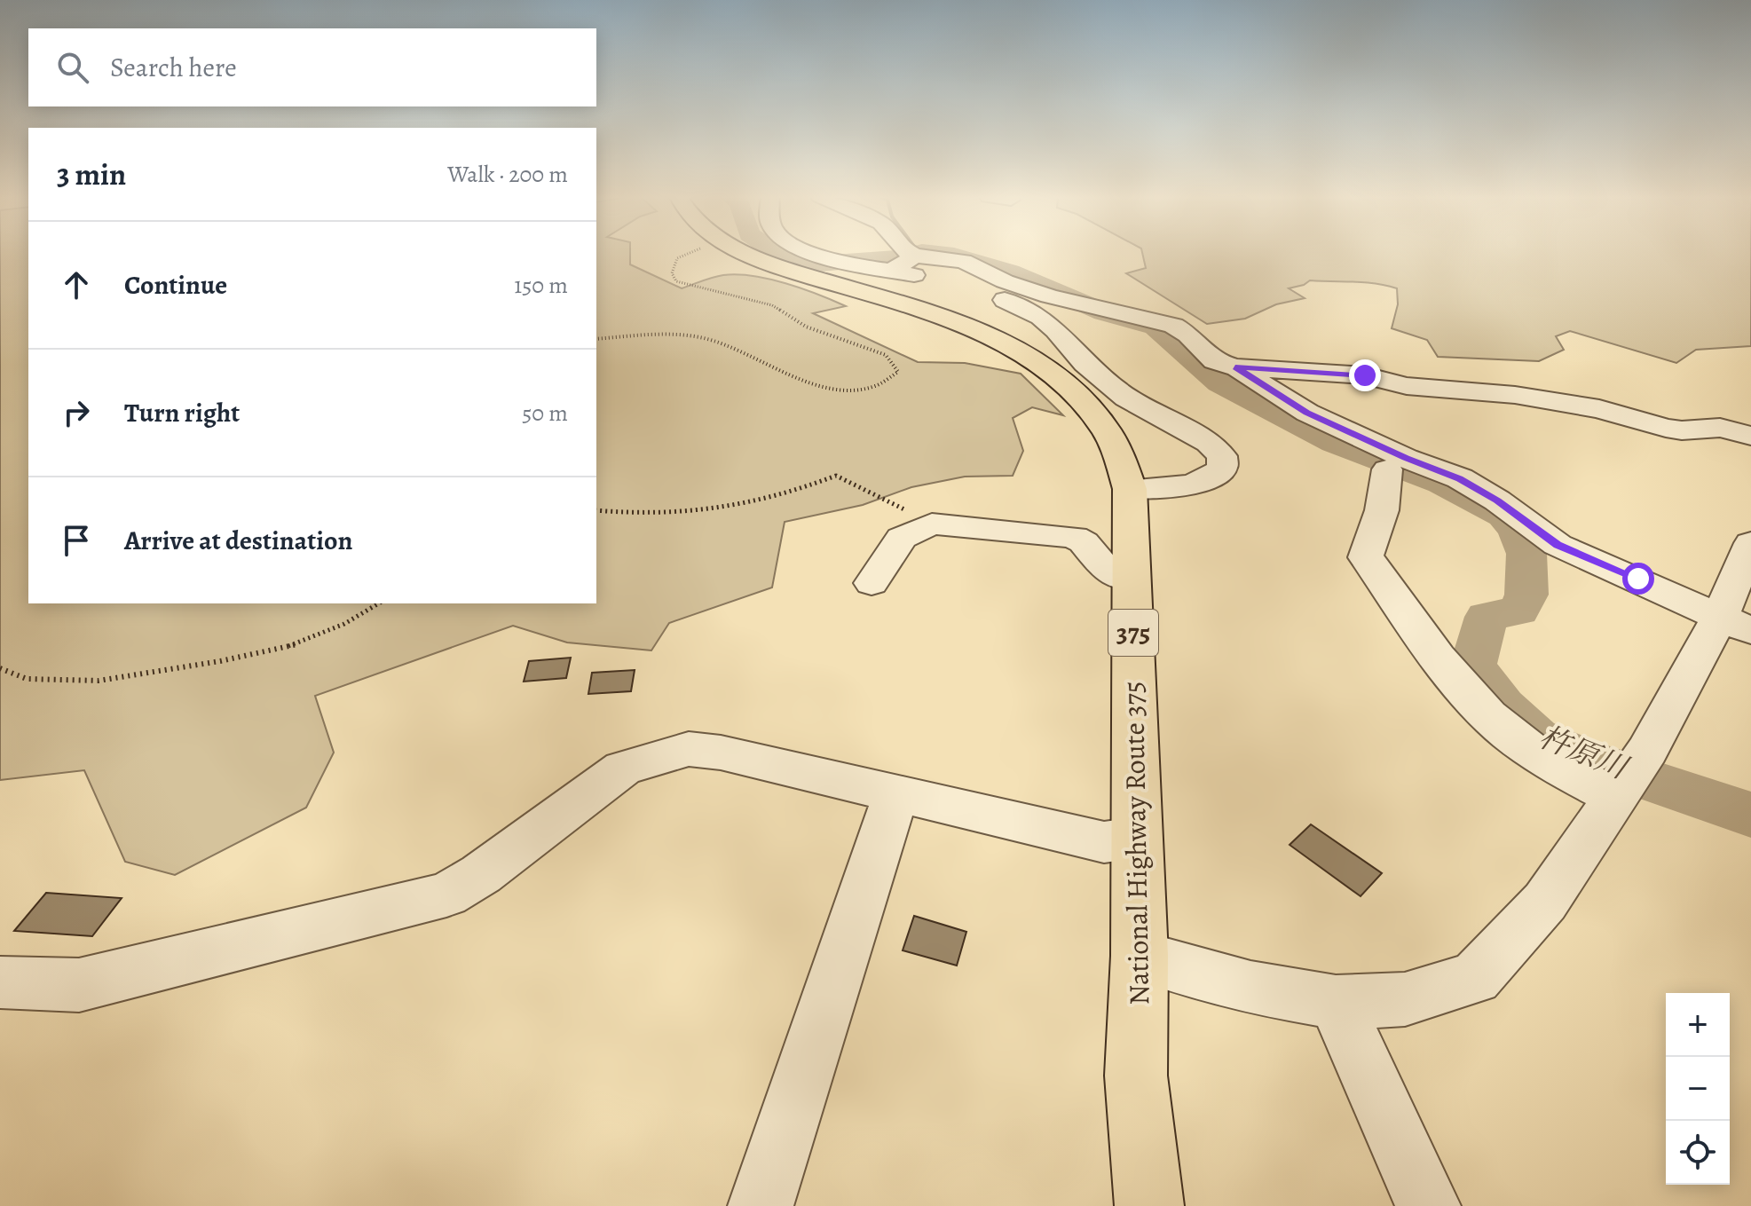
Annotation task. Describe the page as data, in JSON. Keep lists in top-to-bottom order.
{
  "streets": {
    "highway": ["375", "National Highway Route 375"]
  },
  "water": ["杵原川"],
  "page": {
    "search": "Search here",
    "heading": ["3 min", "Walk · 200 m"],
    "list": [
      ["Continue", "150 m"],
      ["Turn right", "50 m"],
      "Arrive at destination"
    ],
    "map_buttons": ["+", "−"]
  }
}
